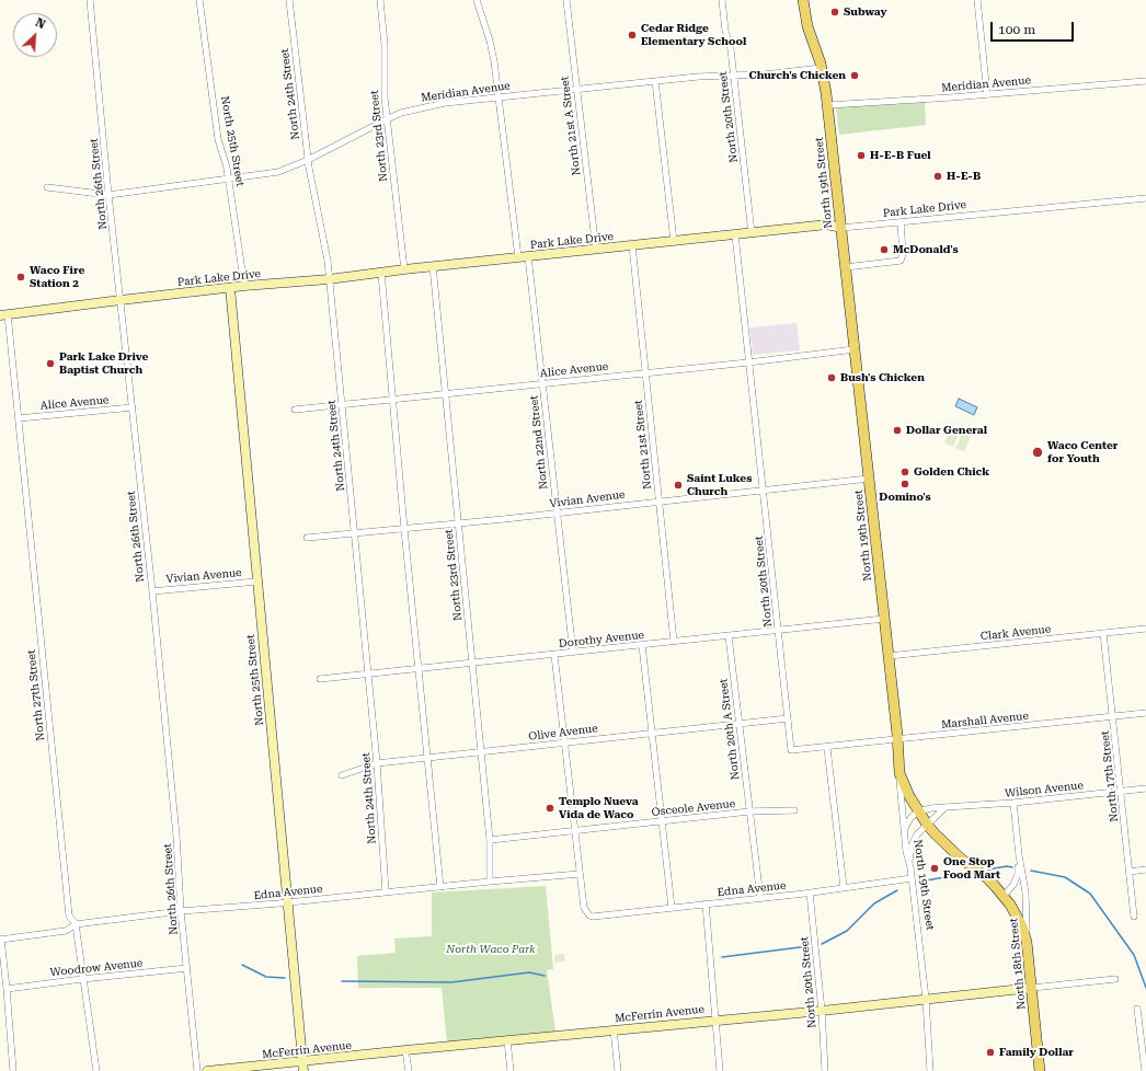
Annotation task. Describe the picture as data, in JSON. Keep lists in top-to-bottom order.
{
  "streets": {
    "main road": ["North 19th Street", "North 18th Street"],
    "street": [
      "Meridian Avenue",
      "North 24th Street",
      "North 20th Street",
      "North 21st A Street",
      "North 23rd Street",
      "North 25th Street",
      "North 26th Street",
      "Park Lake Drive",
      "Alice Avenue",
      "North 22nd Street",
      "North 21st Street",
      "Vivian Avenue",
      "Clark Avenue",
      "Dorothy Avenue",
      "North 27th Street",
      "Marshall Avenue",
      "North 20th A Street",
      "Olive Avenue",
      "North 17th Street",
      "Wilson Avenue",
      "Osceole Avenue",
      "Edna Avenue",
      "Woodrow Avenue",
      "McFerrin Avenue"
    ]
  },
  "crossings": [
    ["Meridian Avenue", "North 24th Street"],
    ["Meridian Avenue", "North 20th Street"],
    ["Meridian Avenue", "North 21st A Street"],
    ["Meridian Avenue", "North 23rd Street"],
    ["Meridian Avenue", "North 25th Street"],
    ["Meridian Avenue", "North 19th Street"],
    ["Meridian Avenue", "North 26th Street"],
    ["North 24th Street", "Park Lake Drive"],
    ["North 24th Street", "Alice Avenue"],
    ["North 24th Street", "Vivian Avenue"],
    ["North 24th Street", "Dorothy Avenue"],
    ["North 24th Street", "Olive Avenue"],
    ["North 24th Street", "Edna Avenue"],
    ["North 20th Street", "Park Lake Drive"],
    ["North 20th Street", "Alice Avenue"],
    ["North 20th Street", "Vivian Avenue"],
    ["North 20th Street", "Dorothy Avenue"],
    ["North 20th Street", "Marshall Avenue"],
    ["North 20th Street", "Olive Avenue"],
    ["North 20th Street", "Edna Avenue"],
    ["North 20th Street", "McFerrin Avenue"],
    ["North 21st A Street", "Park Lake Drive"],
    ["North 23rd Street", "Park Lake Drive"],
    ["North 23rd Street", "Alice Avenue"],
    ["North 23rd Street", "Vivian Avenue"],
    ["North 23rd Street", "Dorothy Avenue"],
    ["North 23rd Street", "Olive Avenue"],
    ["North 23rd Street", "Osceole Avenue"],
    ["North 23rd Street", "Edna Avenue"],
    ["North 25th Street", "Park Lake Drive"],
    ["North 25th Street", "Vivian Avenue"],
    ["North 25th Street", "Edna Avenue"],
    ["North 25th Street", "McFerrin Avenue"],
    ["North 19th Street", "Park Lake Drive"],
    ["North 19th Street", "Alice Avenue"],
    ["North 19th Street", "Vivian Avenue"],
    ["North 19th Street", "Clark Avenue"],
    ["North 19th Street", "Dorothy Avenue"],
    ["North 19th Street", "Marshall Avenue"],
    ["North 19th Street", "Edna Avenue"],
    ["North 19th Street", "McFerrin Avenue"],
    ["North 26th Street", "Park Lake Drive"],
    ["North 26th Street", "Alice Avenue"],
    ["North 26th Street", "Vivian Avenue"],
    ["North 26th Street", "Edna Avenue"],
    ["North 26th Street", "Woodrow Avenue"],
    ["Park Lake Drive", "North 22nd Street"],
    ["Park Lake Drive", "North 21st Street"],
    ["Park Lake Drive", "North 27th Street"],
    ["Alice Avenue", "North 22nd Street"],
    ["Alice Avenue", "North 21st Street"],
    ["Alice Avenue", "North 27th Street"],
    ["North 22nd Street", "Vivian Avenue"],
    ["North 22nd Street", "Dorothy Avenue"],
    ["North 21st Street", "Vivian Avenue"],
    ["North 21st Street", "Dorothy Avenue"],
    ["Clark Avenue", "North 17th Street"],
    ["Dorothy Avenue", "North 20th A Street"],
    ["North 27th Street", "Edna Avenue"],
    ["North 27th Street", "Woodrow Avenue"],
    ["Marshall Avenue", "North 17th Street"],
    ["North 20th A Street", "Olive Avenue"],
    ["North 20th A Street", "Osceole Avenue"],
    ["North 20th A Street", "Edna Avenue"],
    ["North 17th Street", "Wilson Avenue"],
    ["Wilson Avenue", "North 18th Street"],
    ["North 18th Street", "McFerrin Avenue"]
  ],
  "parks": ["North Waco Park"],
  "places": [
    "Subway",
    "Cedar Ridge Elementary School",
    "Church's Chicken",
    "H-E-B Fuel",
    "H-E-B",
    "McDonald's",
    "Waco Fire Station 2",
    "Park Lake Drive Baptist Church",
    "Bush's Chicken",
    "Dollar General",
    "Waco Center for Youth",
    "Golden Chick",
    "Domino's",
    "Saint Lukes Church",
    "Templo Nueva Vida de Waco",
    "One Stop Food Mart",
    "Family Dollar"
  ],
  "scale_bar": "100 m",
  "north": "top right"
}
